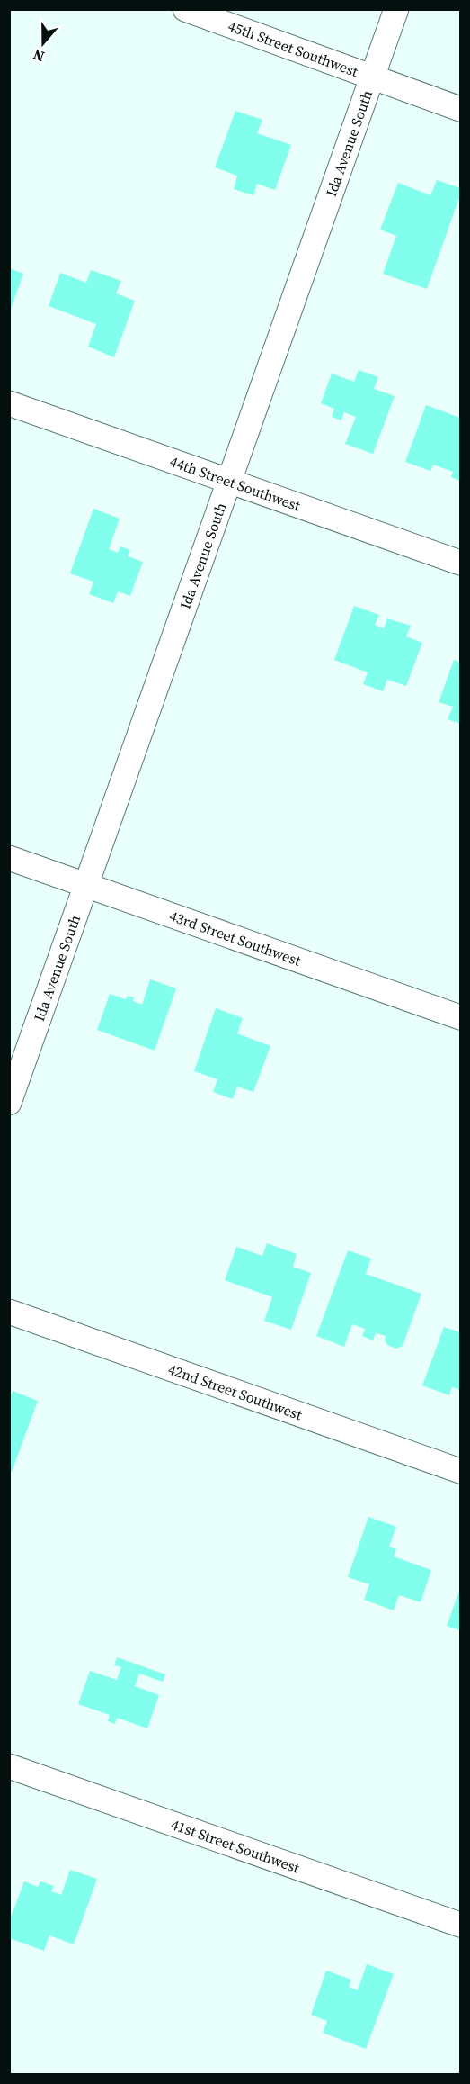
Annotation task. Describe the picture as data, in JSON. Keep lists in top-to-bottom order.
{
  "streets": {
    "street": [
      "45th Street Southwest",
      "Ida Avenue South",
      "44th Street Southwest",
      "43rd Street Southwest",
      "42nd Street Southwest",
      "41st Street Southwest"
    ]
  },
  "crossings": [
    ["45th Street Southwest", "Ida Avenue South"],
    ["Ida Avenue South", "44th Street Southwest"],
    ["Ida Avenue South", "43rd Street Southwest"]
  ],
  "north": "bottom"
}
